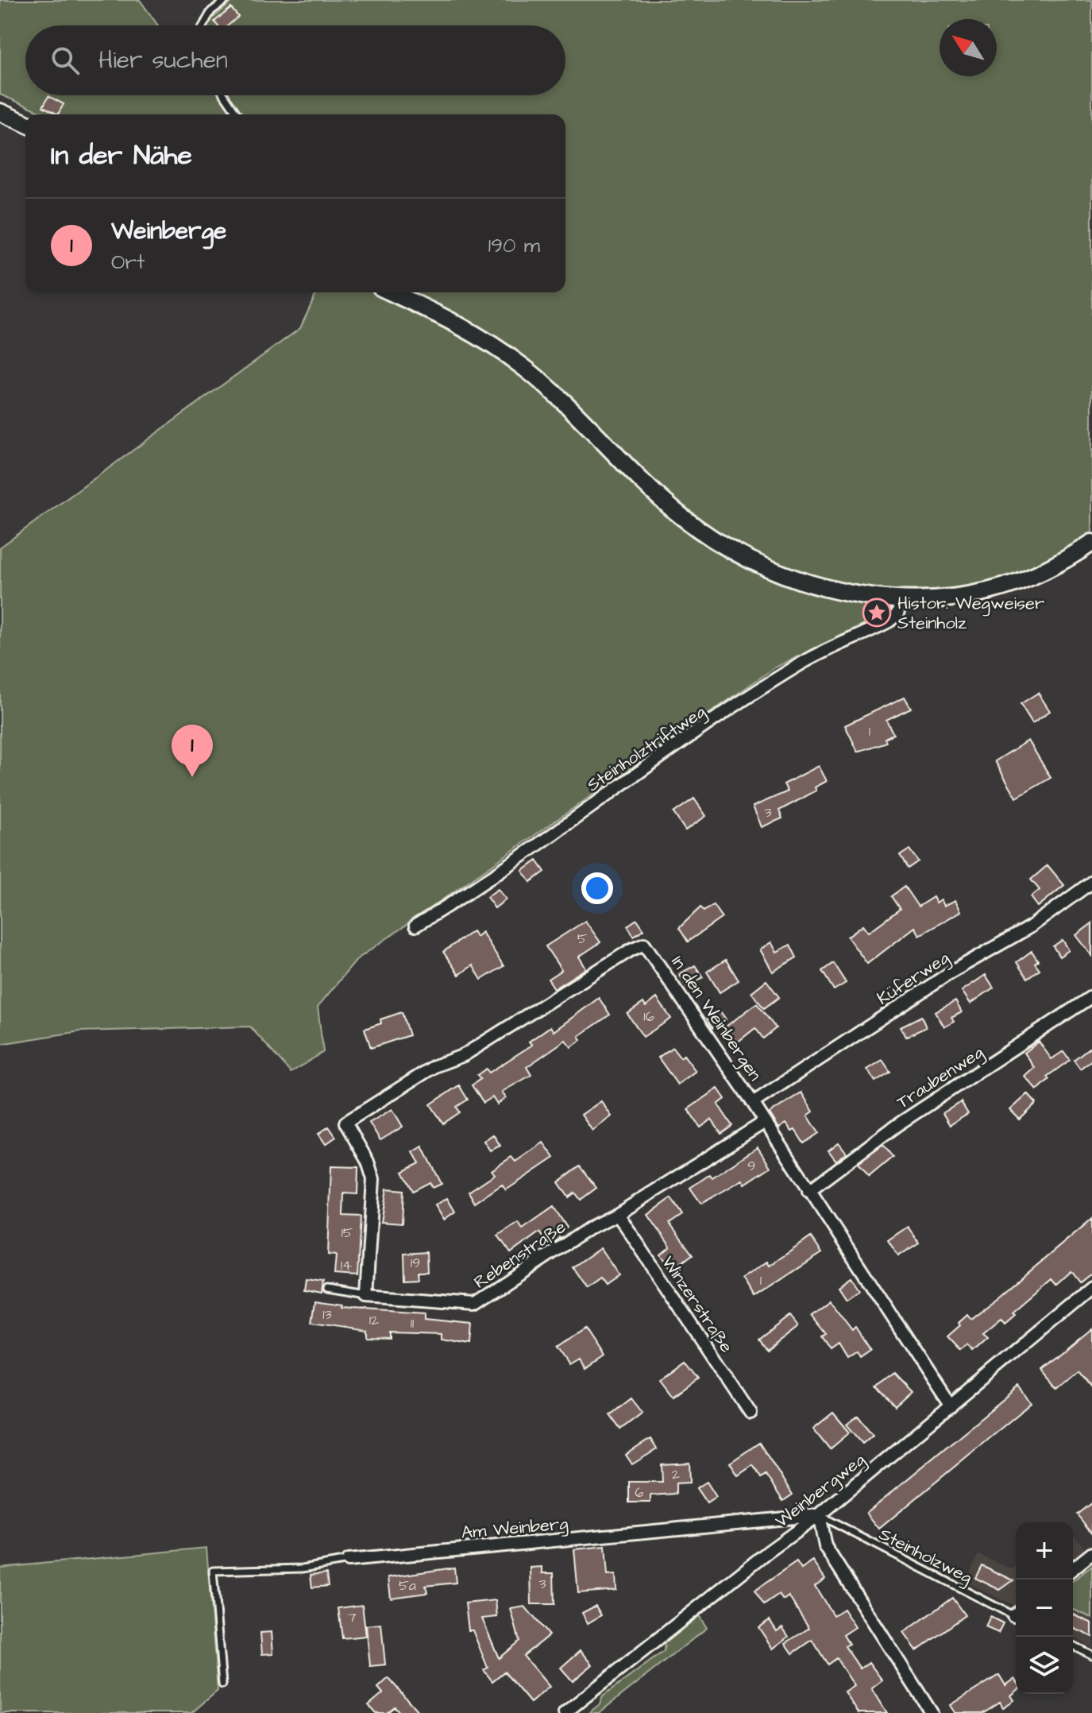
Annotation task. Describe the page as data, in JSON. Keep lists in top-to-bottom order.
{
  "streets": {
    "street": [
      "Steinholztriftweg",
      "Küferweg",
      "In den Weinbergen",
      "Traubenweg",
      "Rebenstraße",
      "Winzerstraße",
      "Weinbergweg",
      "Am Weinberg"
    ],
    "lane": ["Steinholzweg"]
  },
  "crossings": [
    ["Küferweg", "In den Weinbergen"],
    ["In den Weinbergen", "Traubenweg"],
    ["In den Weinbergen", "Rebenstraße"],
    ["In den Weinbergen", "Weinbergweg"],
    ["Rebenstraße", "Winzerstraße"],
    ["Weinbergweg", "Am Weinberg"],
    ["Weinbergweg", "Steinholzweg"],
    ["Am Weinberg", "Steinholzweg"]
  ],
  "places": {
    "place": ["Histor. Wegweiser Steinholz"]
  },
  "house_numbers": [
    "1",
    "3",
    "5",
    "16",
    "9",
    "15",
    "19",
    "14",
    "1",
    "13",
    "12",
    "11",
    "2",
    "6",
    "3",
    "5a",
    "7"
  ],
  "north": "top left",
  "page": {
    "search": "Hier suchen",
    "heading": "In der Nähe",
    "list": [
      {
        "mark": "1",
        "name": "Weinberge",
        "note": "Ort",
        "value": "190 m"
      }
    ],
    "pins": "1",
    "map_buttons": ["+", "−"]
  }
}
